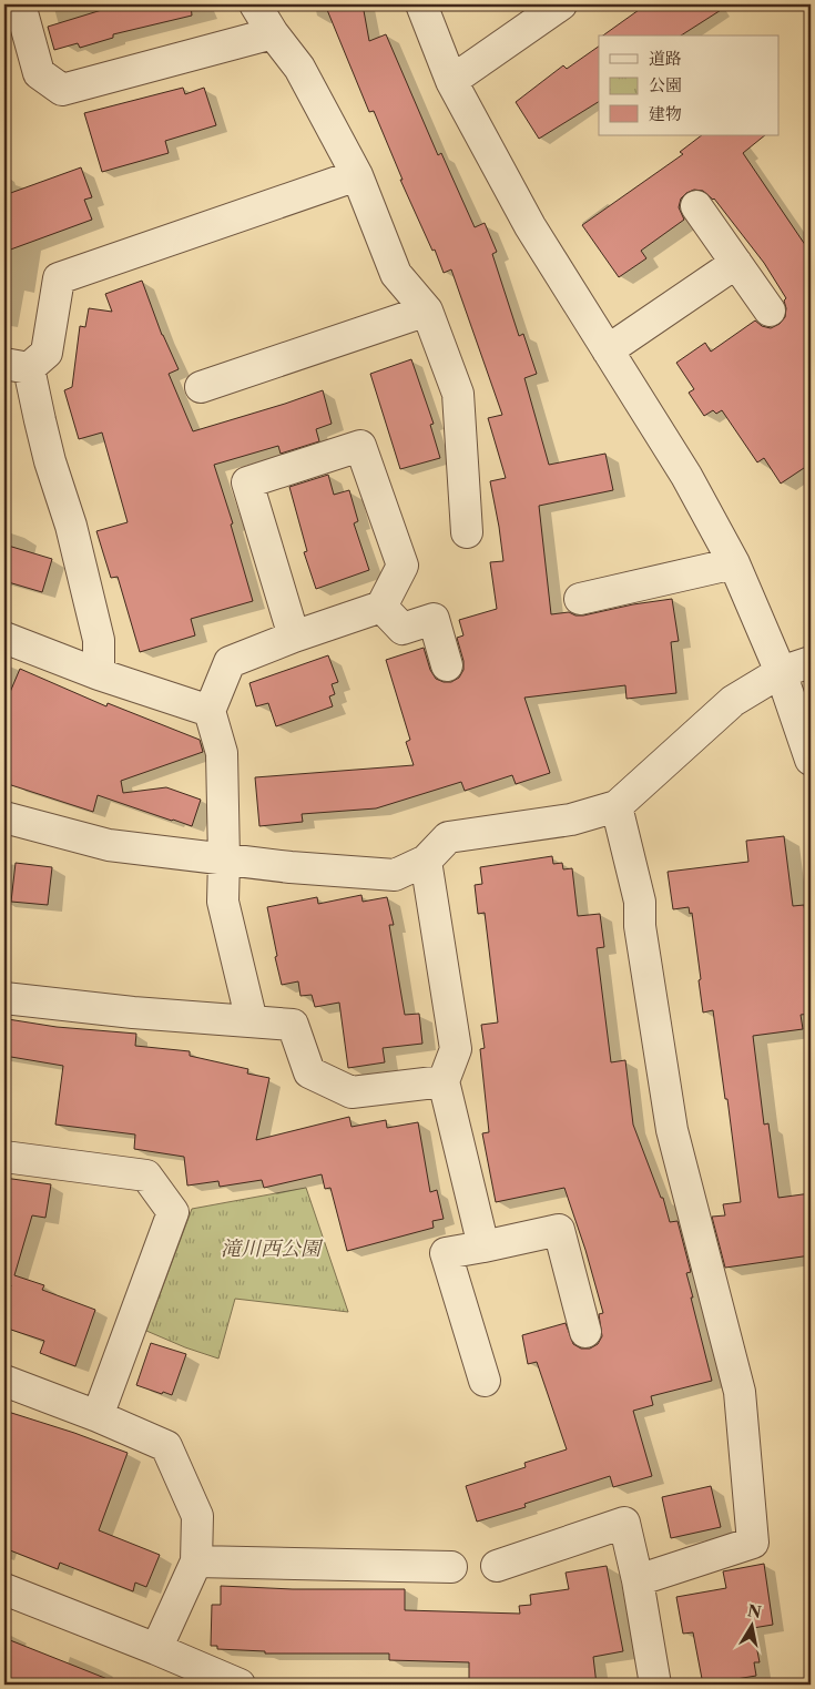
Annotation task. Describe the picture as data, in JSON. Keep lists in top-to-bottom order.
{
  "parks": ["滝川西公園"],
  "legend": ["道路", "公園", "建物"],
  "north": "top"
}
